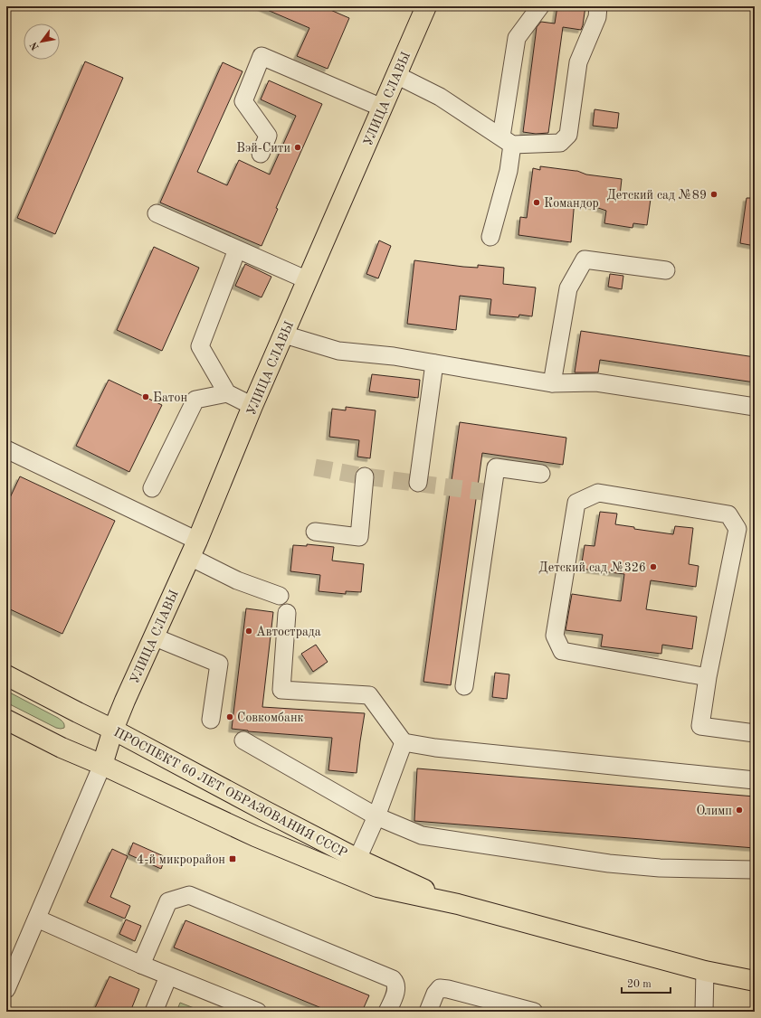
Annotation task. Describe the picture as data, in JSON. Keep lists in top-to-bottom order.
{
  "streets": {
    "main road": ["УЛИЦА СЛАВЫ", "ПРОСПЕКТ 60 ЛЕТ ОБРАЗОВАНИЯ СССР"]
  },
  "crossings": [
    ["УЛИЦА СЛАВЫ", "ПРОСПЕКТ 60 ЛЕТ ОБРАЗОВАНИЯ СССР"]
  ],
  "places": {
    "other": [
      "Вэй-Сити",
      "Детский сад №89",
      "Командор",
      "Батон",
      "Детский сад №326",
      "Автострада",
      "Совкомбанк",
      "Олимп"
    ],
    "transit": ["4-й микрорайон"]
  },
  "scale_bar": "20 m",
  "north": "bottom left"
}
